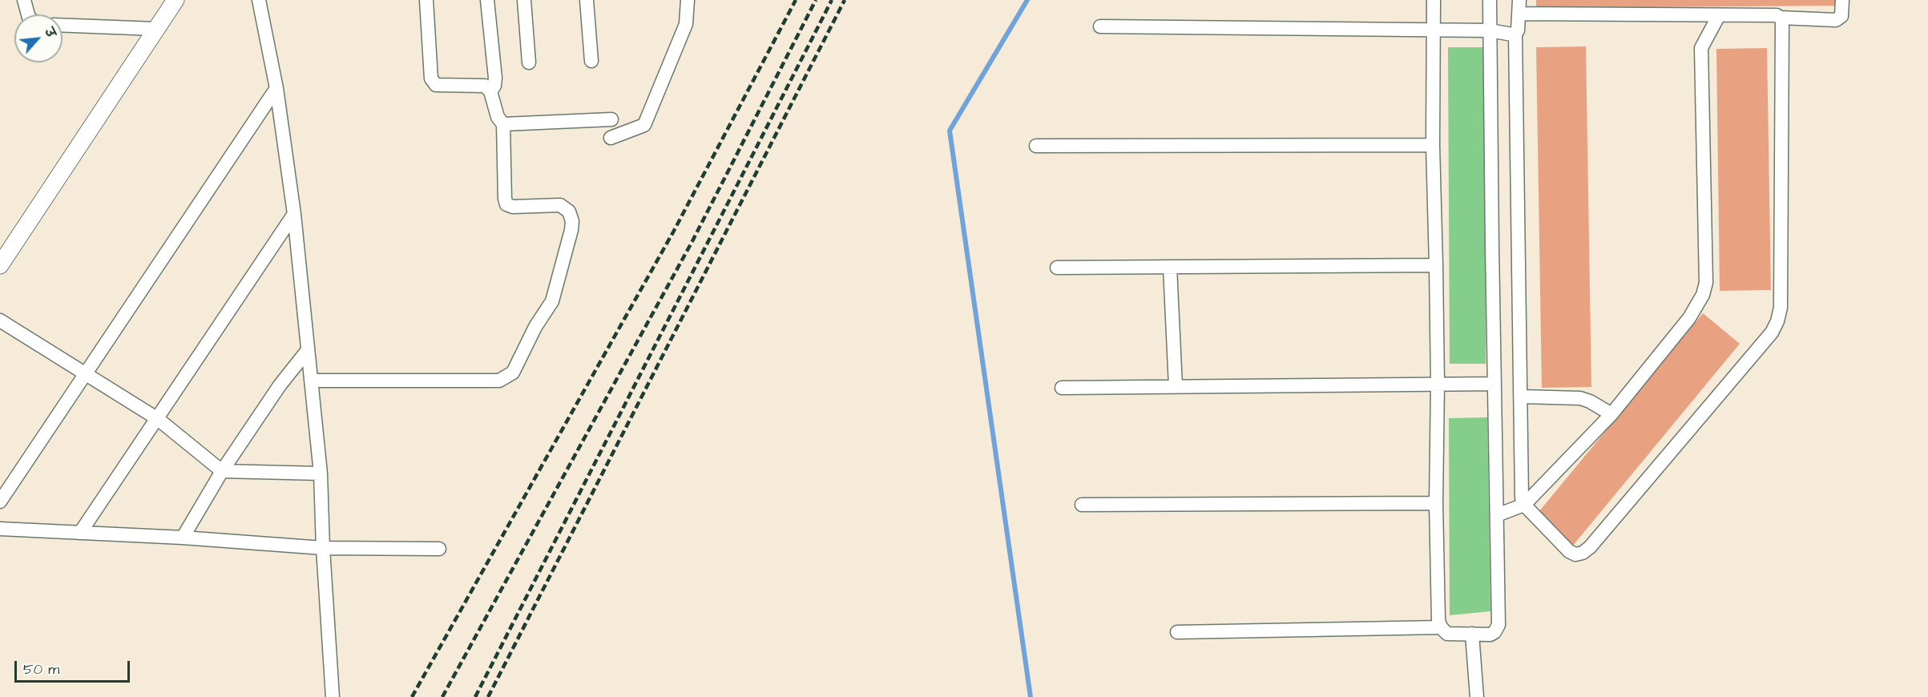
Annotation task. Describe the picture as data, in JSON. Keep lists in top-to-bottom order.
{
  "scale_bar": "50 m",
  "north": "top right"
}
